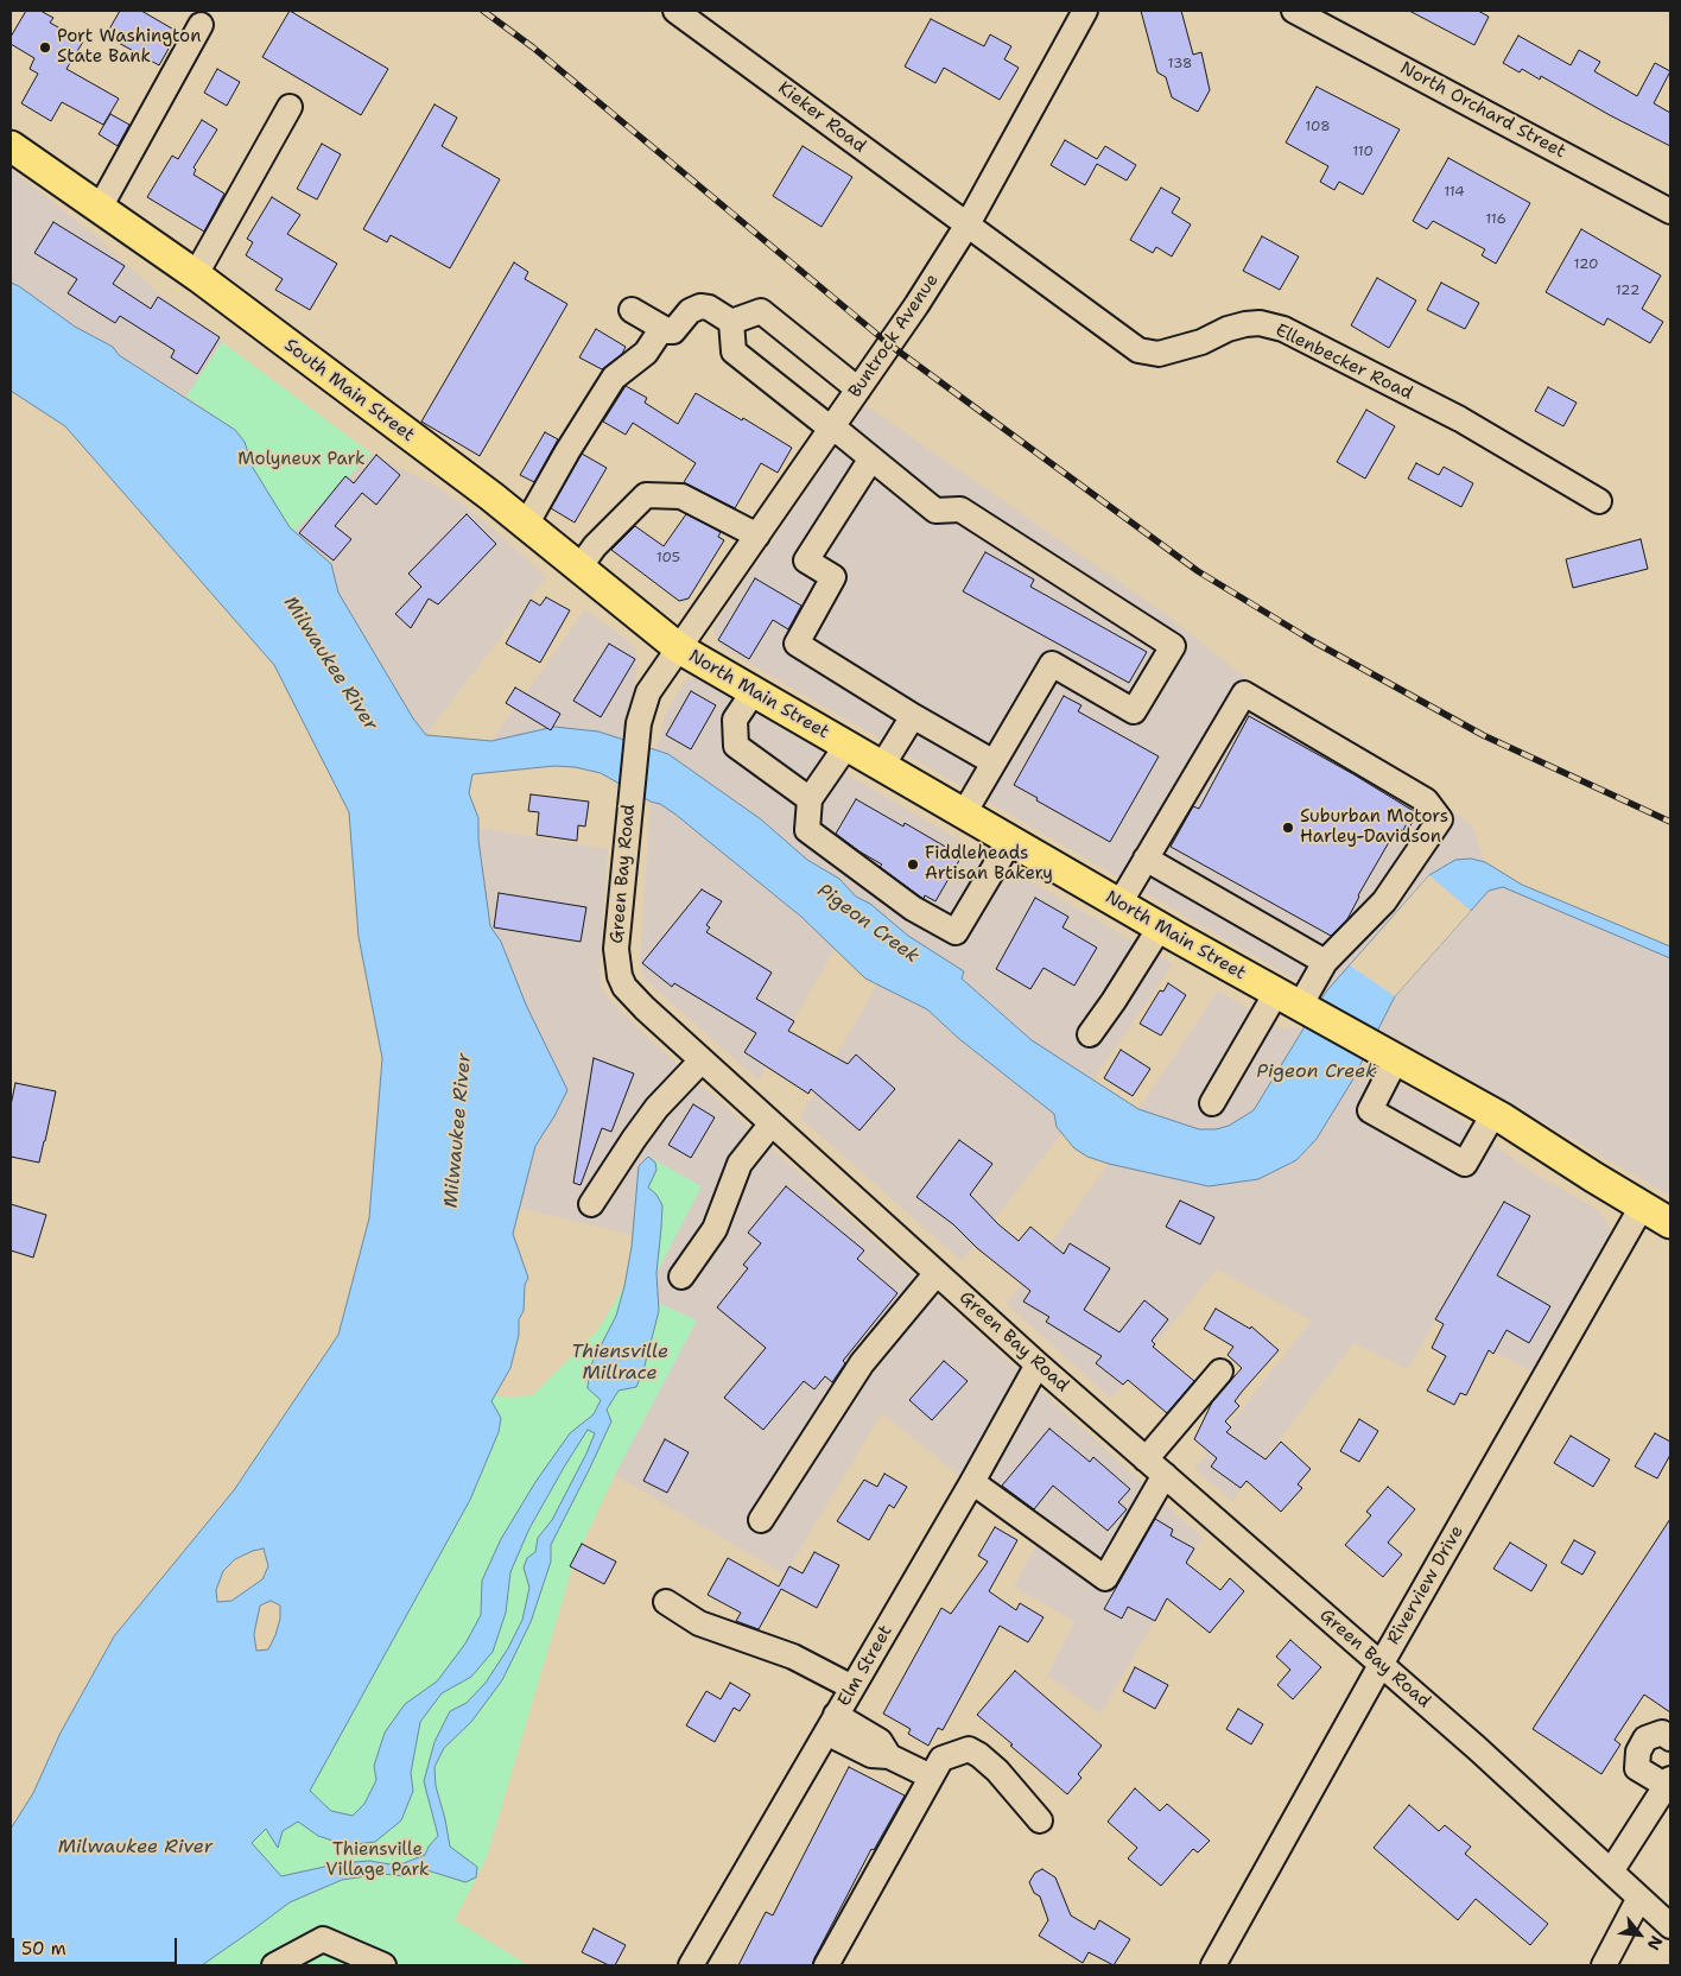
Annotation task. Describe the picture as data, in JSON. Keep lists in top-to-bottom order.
{
  "streets": {
    "main road": ["South Main Street", "North Main Street"],
    "street": [
      "North Orchard Street",
      "Kieker Road",
      "Buntrock Avenue",
      "Ellenbecker Road",
      "Green Bay Road",
      "Riverview Drive",
      "Elm Street"
    ]
  },
  "crossings": [
    ["Kieker Road", "Buntrock Avenue"],
    ["Kieker Road", "Ellenbecker Road"],
    ["Buntrock Avenue", "Ellenbecker Road"],
    ["Buntrock Avenue", "South Main Street"],
    ["Buntrock Avenue", "North Main Street"],
    ["Buntrock Avenue", "Green Bay Road"],
    ["South Main Street", "North Main Street"],
    ["South Main Street", "Green Bay Road"],
    ["North Main Street", "Green Bay Road"],
    ["North Main Street", "Riverview Drive"],
    ["Green Bay Road", "Riverview Drive"],
    ["Green Bay Road", "Elm Street"]
  ],
  "water": ["Milwaukee River", "Pigeon Creek", "Thiensville Millrace"],
  "parks": ["Molyneux Park", "Thiensville Village Park"],
  "places": ["Port Washington State Bank", "Suburban Motors Harley-Davidson", "Fiddleheads Artisan Bakery"],
  "house_numbers": [
    "138",
    "108",
    "110",
    "114",
    "116",
    "120",
    "122",
    "105"
  ],
  "scale_bar": "50 m",
  "north": "bottom right"
}
